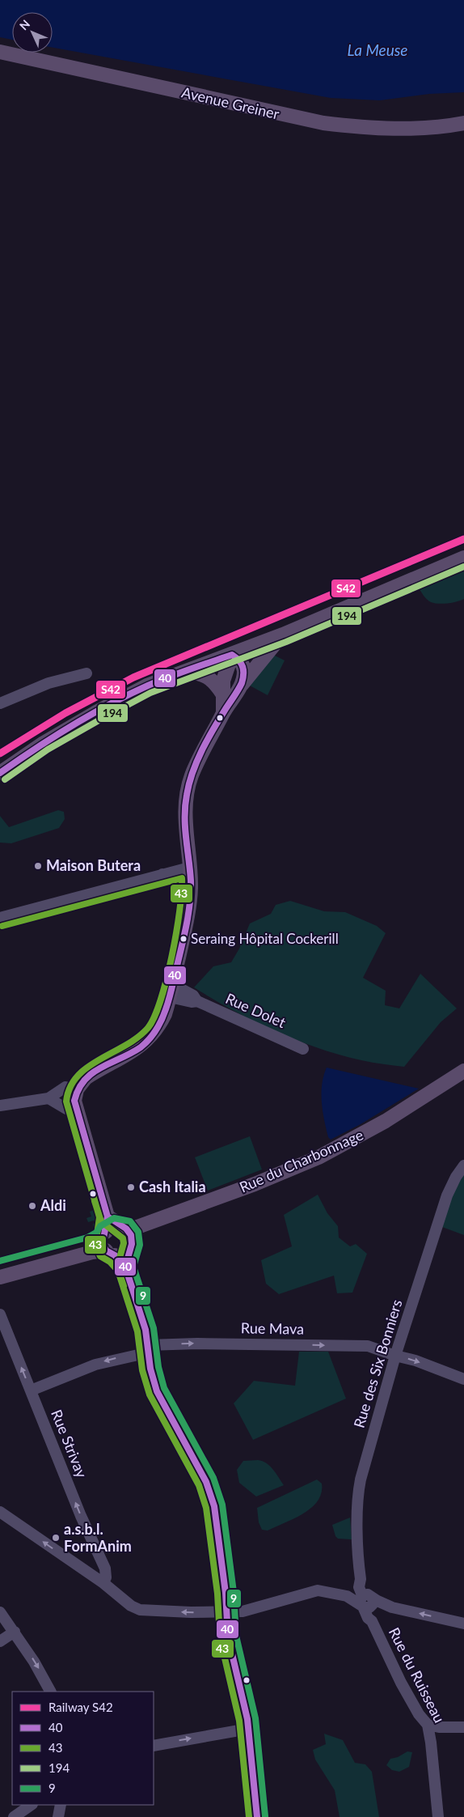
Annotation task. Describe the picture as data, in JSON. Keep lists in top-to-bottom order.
{
  "streets": {
    "main road": ["Avenue Greiner", "Rue du Charbonnage"],
    "street": [
      "Rue Dolet",
      "Rue Mava",
      "Rue des Six Bonniers",
      "Rue Strivay",
      "Rue du Ruisseau"
    ]
  },
  "crossings": [
    ["Rue Mava", "Rue des Six Bonniers"],
    ["Rue Mava", "Rue Strivay"],
    ["Rue des Six Bonniers", "Rue du Ruisseau"]
  ],
  "one_way": ["Rue Strivay"],
  "water": ["La Meuse"],
  "places": [
    "Maison Butera",
    "Seraing Hôpital Cockerill",
    "Cash Italia",
    "Aldi",
    "a.s.b.l. FormAnim"
  ],
  "lines": [
    "rail line S42",
    "transit line 194",
    "transit line 40",
    "transit line 43",
    "transit line 9"
  ],
  "legend": [
    "Railway S42",
    "40",
    "43",
    "194",
    "9"
  ],
  "north": "top left"
}
